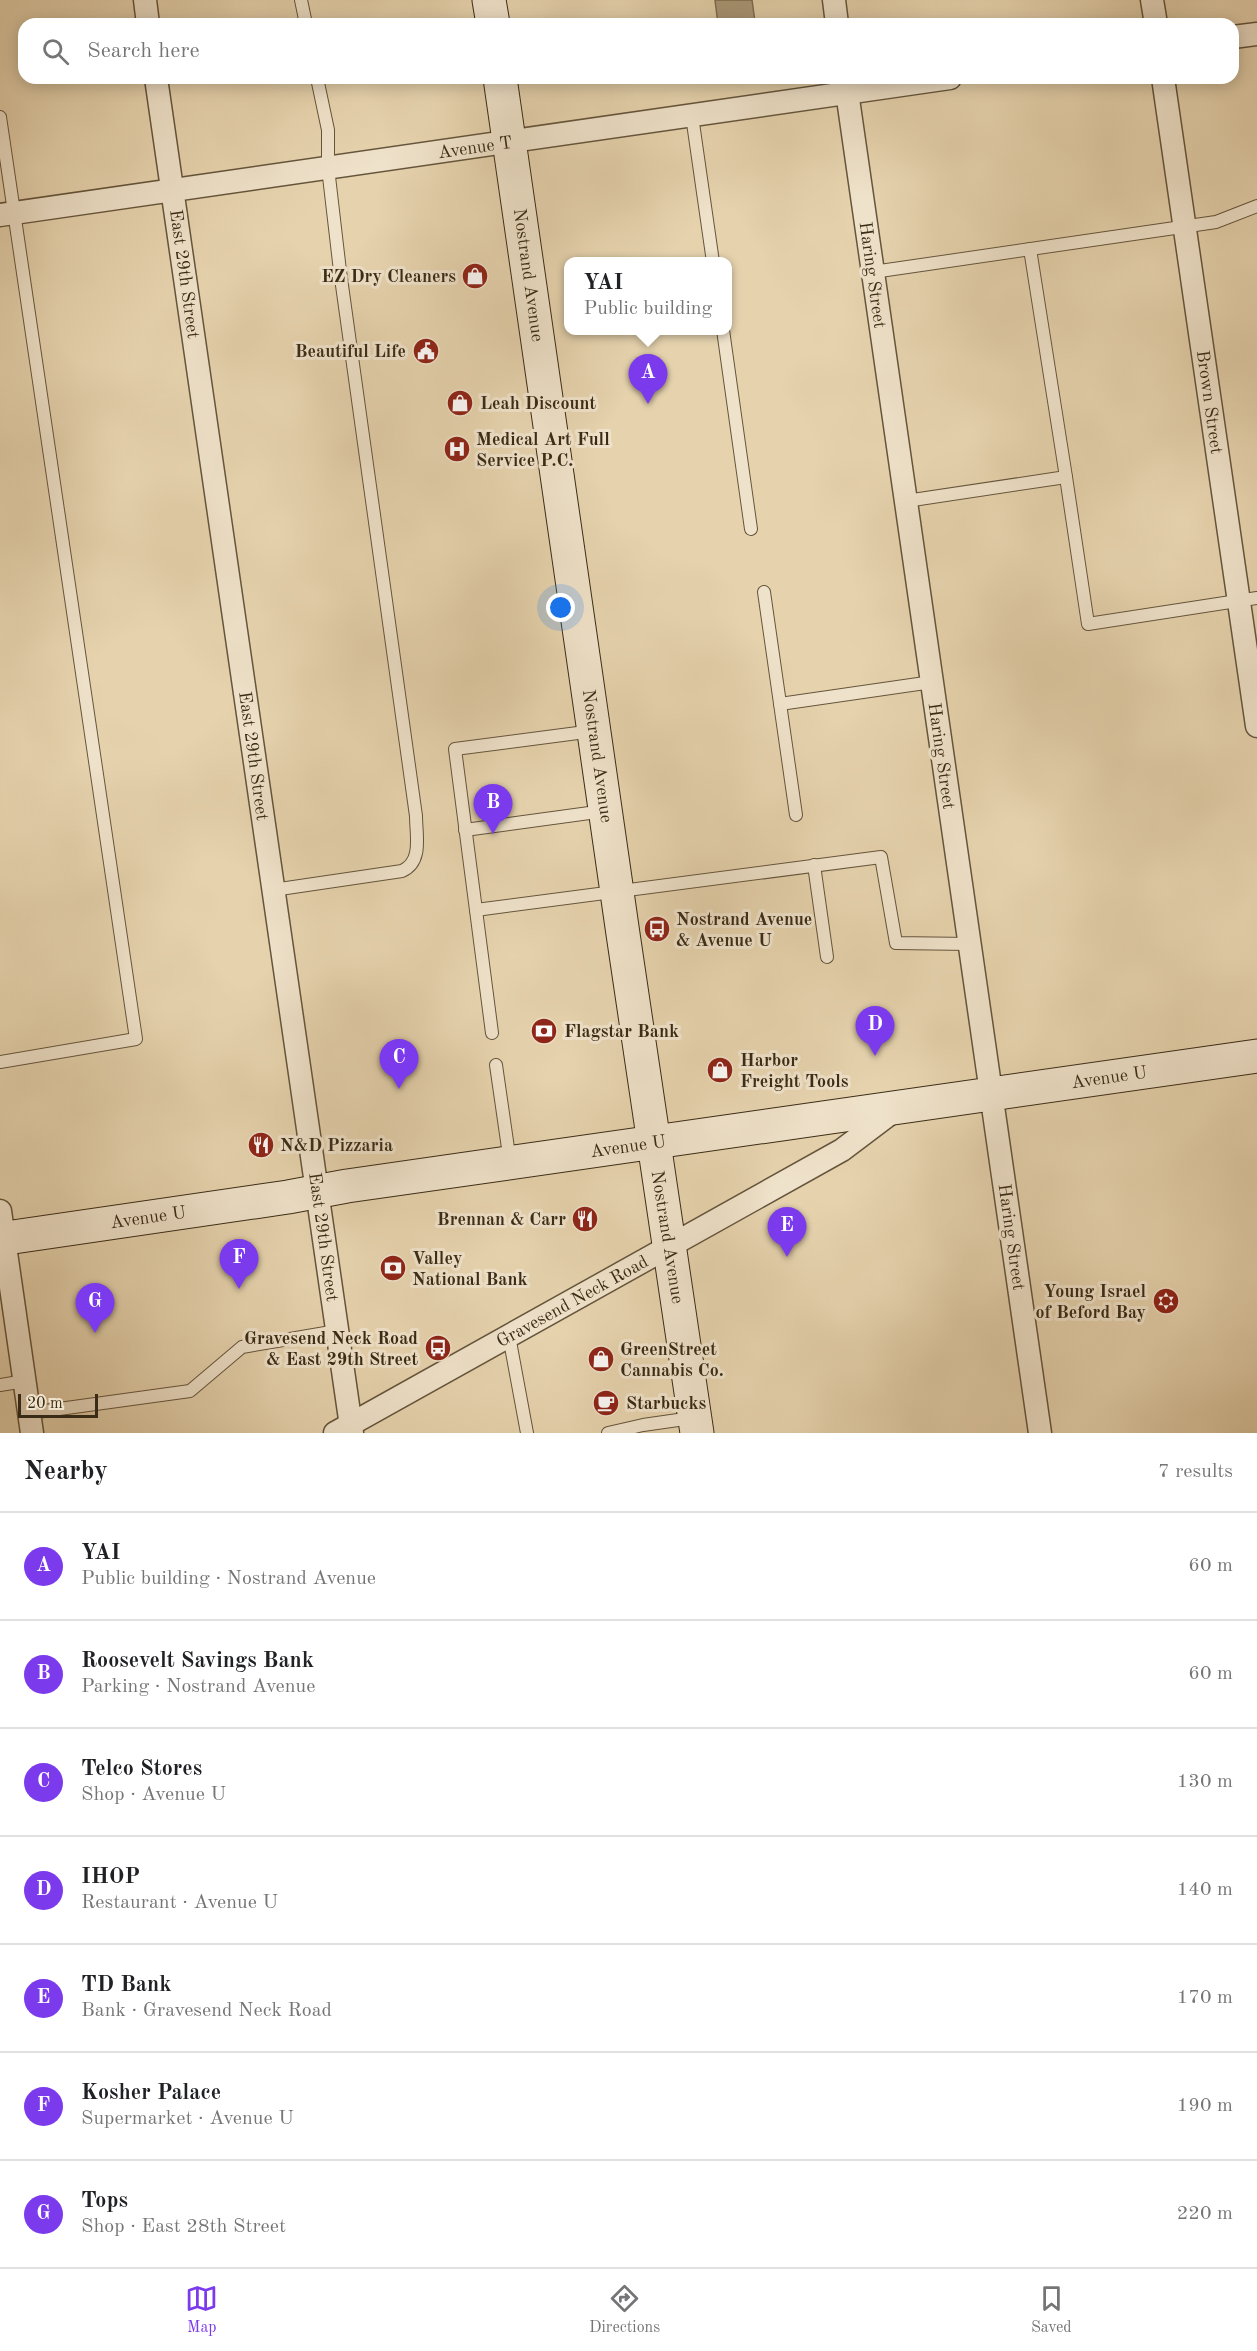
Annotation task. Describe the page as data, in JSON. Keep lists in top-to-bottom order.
{
  "streets": {
    "main road": ["Nostrand Avenue", "Avenue U"],
    "street": [
      "Avenue T",
      "East 29th Street",
      "Haring Street",
      "Brown Street",
      "Gravesend Neck Road"
    ]
  },
  "crossings": [
    ["Avenue T", "East 29th Street"],
    ["Avenue T", "Nostrand Avenue"],
    ["Avenue T", "Haring Street"],
    ["East 29th Street", "Avenue U"],
    ["East 29th Street", "Gravesend Neck Road"],
    ["Nostrand Avenue", "Avenue U"],
    ["Nostrand Avenue", "Gravesend Neck Road"],
    ["Haring Street", "Avenue U"],
    ["Avenue U", "Gravesend Neck Road"]
  ],
  "places": {
    "shop": [
      "EZ Dry Cleaners",
      "Leah Discount",
      "Harbor Freight Tools",
      "GreenStreet Cannabis Co."
    ],
    "public building": ["Beautiful Life"],
    "hospital": ["Medical Art Full Service P.C."],
    "bus stop": ["Nostrand Avenue & Avenue U", "Gravesend Neck Road & East 29th Street"],
    "bank": ["Flagstar Bank", "Valley National Bank"],
    "restaurant": ["N&D Pizzaria", "Brennan & Carr"],
    "synagogue": ["Young Israel of Beford Bay"],
    "cafe": ["Starbucks"]
  },
  "scale_bar": "20 m",
  "page": {
    "search": "Search here",
    "popup": ["YAI", "Public building"],
    "pins": [
      "A",
      "B",
      "D",
      "C",
      "E",
      "F",
      "G"
    ],
    "scale": "20 m",
    "heading": ["Nearby", "7 results"],
    "list": [
      {
        "mark": "A",
        "name": "YAI",
        "note": "Public building · Nostrand Avenue",
        "value": "60 m"
      },
      {
        "mark": "B",
        "name": "Roosevelt Savings Bank",
        "note": "Parking · Nostrand Avenue",
        "value": "60 m"
      },
      {
        "mark": "C",
        "name": "Telco Stores",
        "note": "Shop · Avenue U",
        "value": "130 m"
      },
      {
        "mark": "D",
        "name": "IHOP",
        "note": "Restaurant · Avenue U",
        "value": "140 m"
      },
      {
        "mark": "E",
        "name": "TD Bank",
        "note": "Bank · Gravesend Neck Road",
        "value": "170 m"
      },
      {
        "mark": "F",
        "name": "Kosher Palace",
        "note": "Supermarket · Avenue U",
        "value": "190 m"
      },
      {
        "mark": "G",
        "name": "Tops",
        "note": "Shop · East 28th Street",
        "value": "220 m"
      }
    ],
    "nav": ["Map", "Directions", "Saved"]
  }
}
